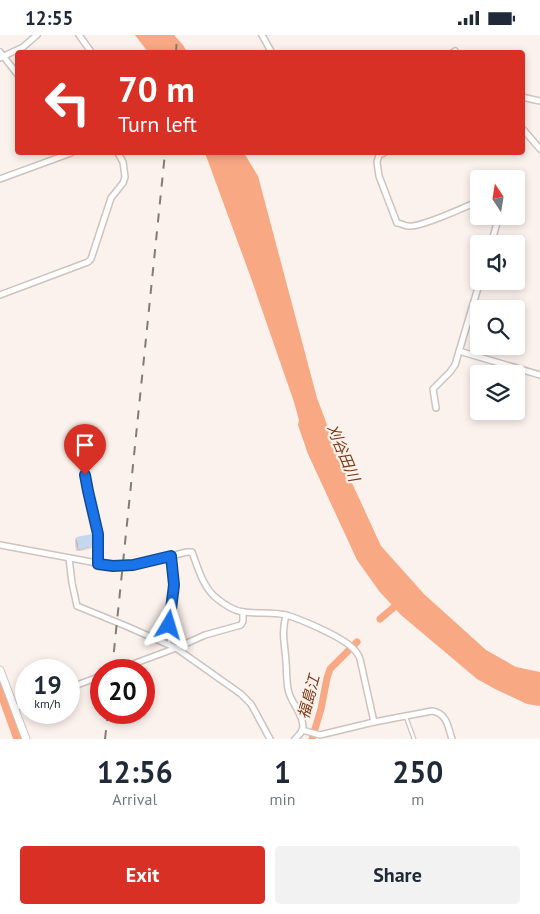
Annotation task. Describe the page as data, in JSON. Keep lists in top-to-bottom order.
{
  "water": ["刈谷田川", "福島江"],
  "north": "top",
  "page": {
    "status": "12:55",
    "turn": ["70 m", "Turn left"],
    "speed": "19 km/h",
    "limit": "20",
    "eta": [
      "12:56",
      "Arrival",
      "1",
      "min",
      "250",
      "m"
    ],
    "buttons": ["Exit", "Share"]
  }
}
